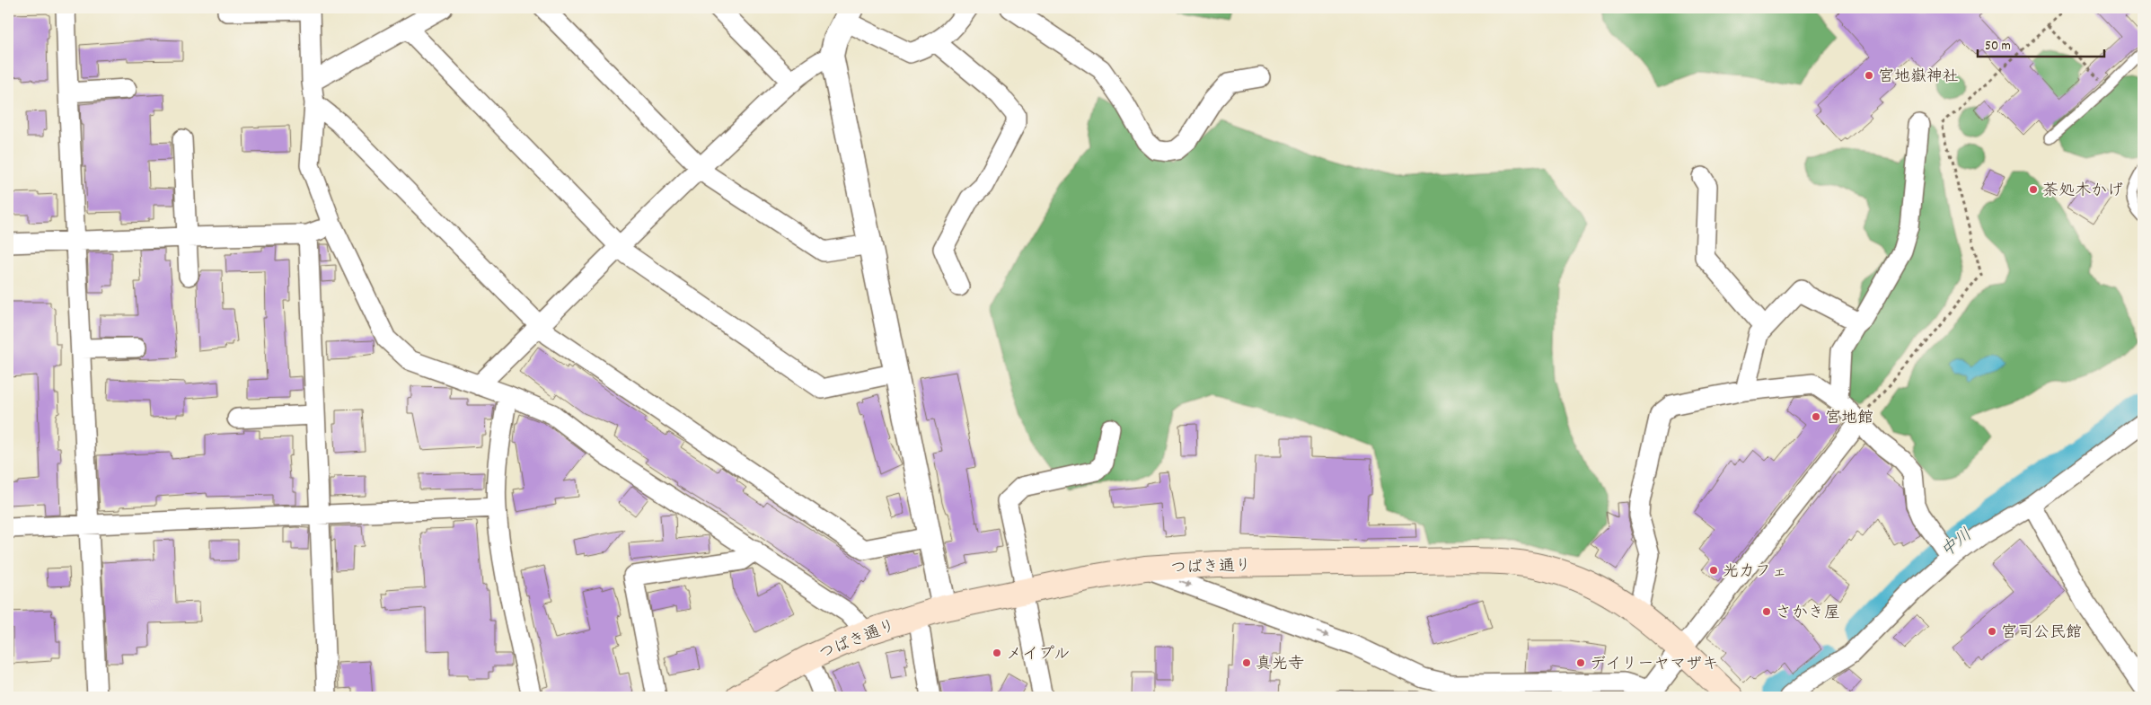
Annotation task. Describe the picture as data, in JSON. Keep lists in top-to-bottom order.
{
  "streets": {
    "main road": ["つばき通り"]
  },
  "water": ["中川"],
  "places": [
    "宮地嶽神社",
    "茶処木かげ",
    "宮地館",
    "光カフェ",
    "さかき屋",
    "宮司公民館",
    "メイプル",
    "真光寺",
    "デイリーヤマザキ"
  ],
  "scale_bar": "50 m"
}
